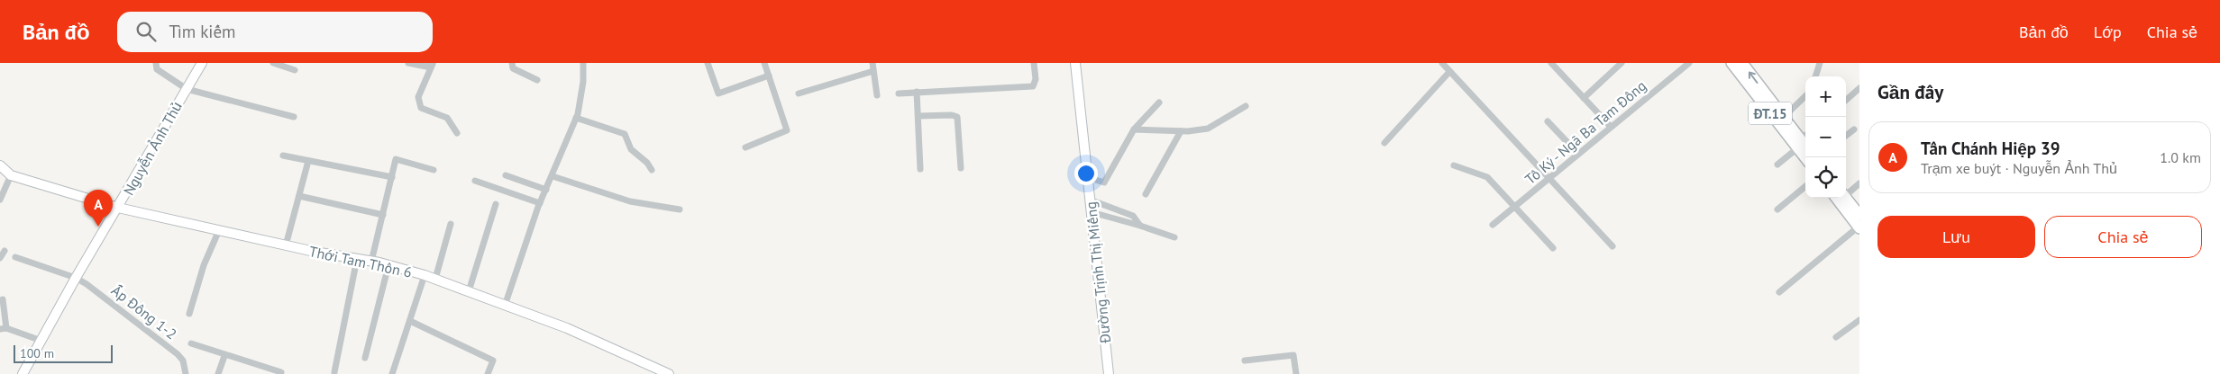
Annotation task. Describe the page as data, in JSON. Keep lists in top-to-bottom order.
{
  "streets": {
    "main road": ["ĐT.15"],
    "street": [
      "Tô Ký - Ngã Ba Tam Đông",
      "Nguyễn Ảnh Thủ",
      "Thới Tam Thôn 6",
      "Đường Trịnh Thị Miếng",
      "Ấp Đông 1-2"
    ]
  },
  "crossings": [
    ["Nguyễn Ảnh Thủ", "Thới Tam Thôn 6"],
    ["Nguyễn Ảnh Thủ", "Ấp Đông 1-2"]
  ],
  "scale_bar": "100 m",
  "page": {
    "header": "Bản đồ",
    "search": "Tìm kiếm",
    "nav": ["Bản đồ", "Lớp", "Chia sẻ"],
    "heading": "Gần đây",
    "map_buttons": ["+", "−"],
    "list": [
      {
        "mark": "A",
        "name": "Tân Chánh Hiệp 39",
        "note": "Trạm xe buýt · Nguyễn Ảnh Thủ",
        "value": "1.0 km"
      }
    ],
    "pins": "A",
    "buttons": ["Lưu", "Chia sẻ"],
    "scale": "100 m"
  }
}
